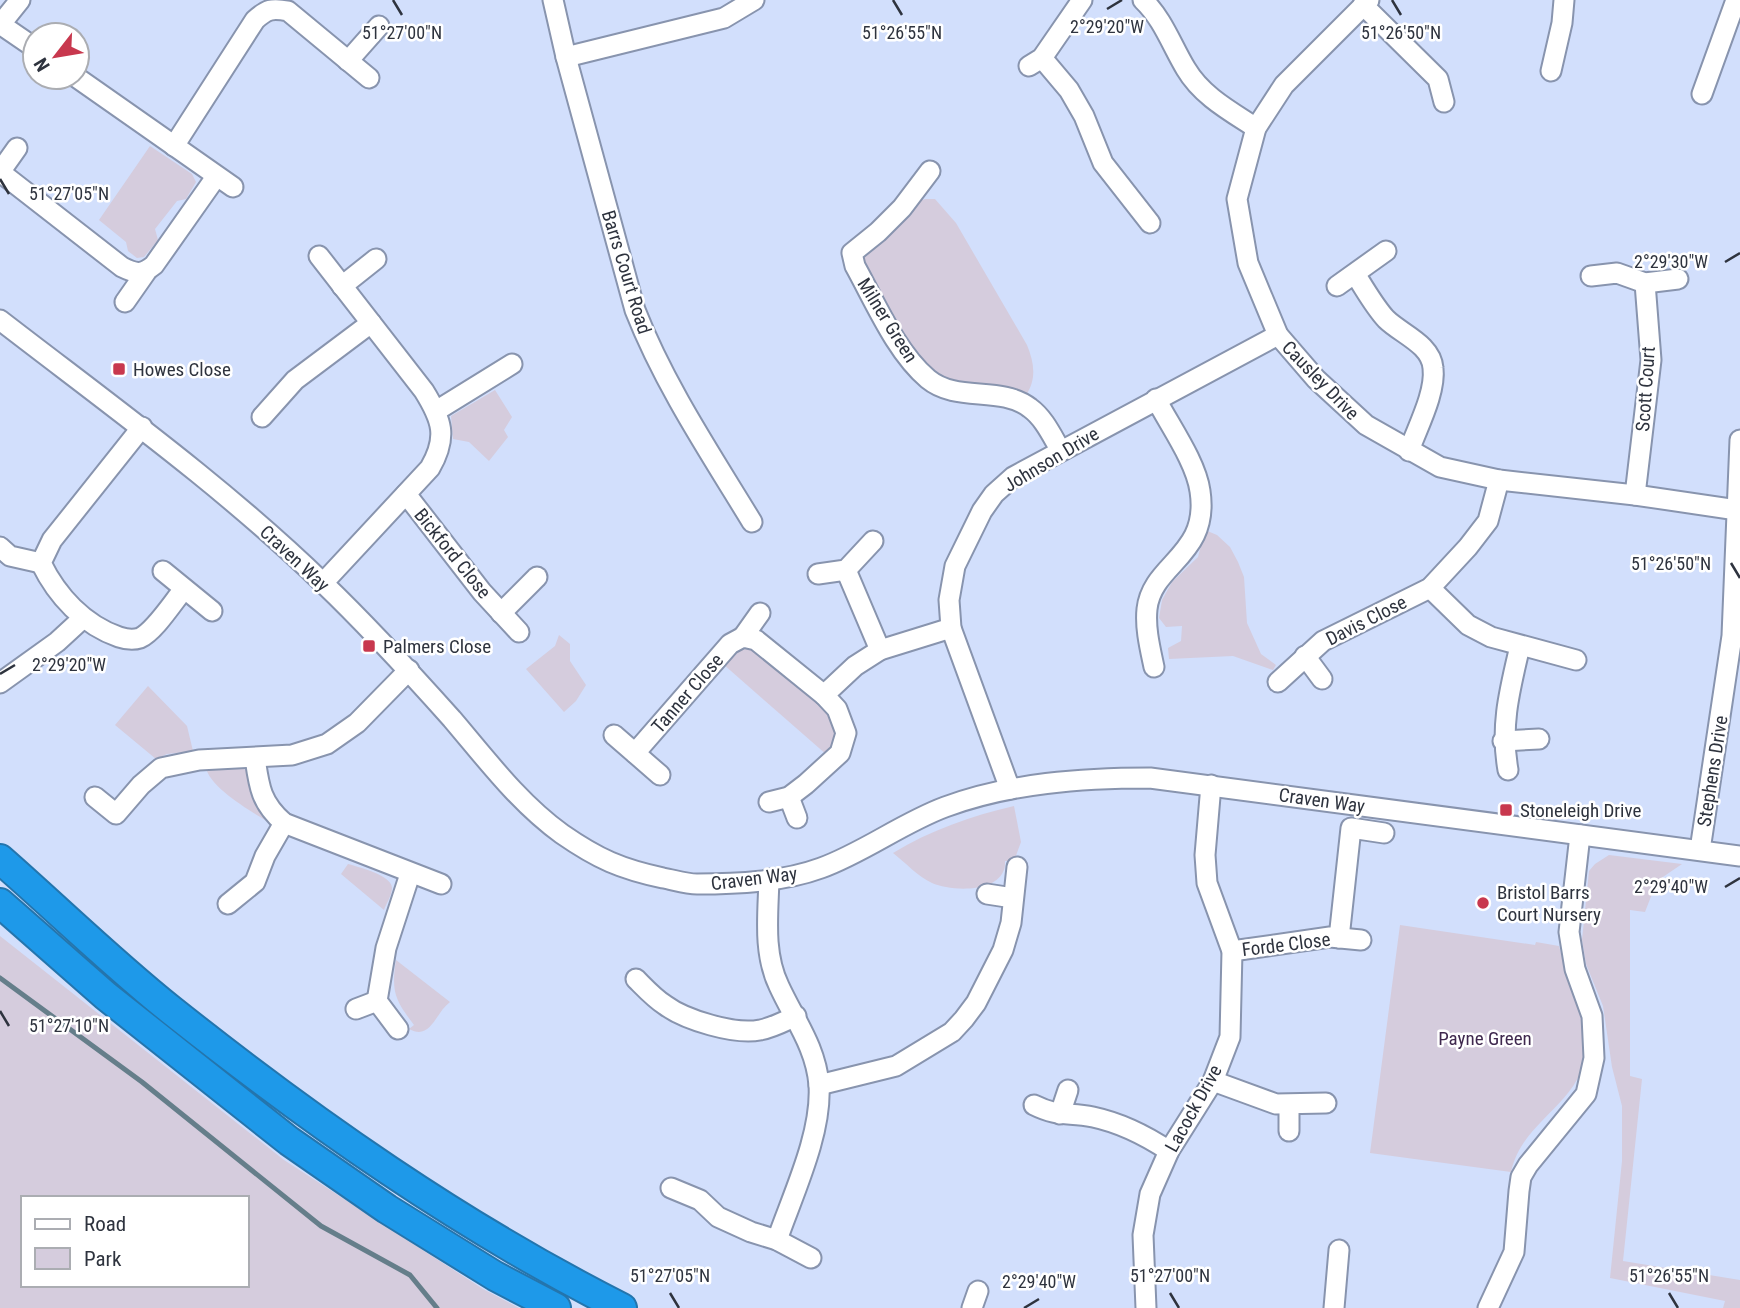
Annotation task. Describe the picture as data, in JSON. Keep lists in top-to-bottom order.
{
  "streets": {
    "street": [
      "Barrs Court Road",
      "Milner Green",
      "Causley Drive",
      "Scott Court",
      "Johnson Drive",
      "Bickford Close",
      "Craven Way",
      "Davis Close",
      "Tanner Close",
      "Stephens Drive",
      "Forde Close",
      "Lacock Drive"
    ]
  },
  "crossings": [
    ["Milner Green", "Johnson Drive"],
    ["Causley Drive", "Scott Court"],
    ["Causley Drive", "Johnson Drive"],
    ["Causley Drive", "Davis Close"],
    ["Causley Drive", "Stephens Drive"],
    ["Johnson Drive", "Craven Way"],
    ["Bickford Close", "Craven Way"],
    ["Craven Way", "Stephens Drive"],
    ["Craven Way", "Lacock Drive"],
    ["Forde Close", "Lacock Drive"]
  ],
  "parks": ["Payne Green"],
  "places": {
    "transit": ["Howes Close", "Palmers Close", "Stoneleigh Drive"],
    "other": ["Bristol Barrs Court Nursery"]
  },
  "legend": ["Road", "Park"],
  "north": "bottom left",
  "coordinates": [
    "2°29'20\"W",
    "51°27'00\"N",
    "51°26'55\"N",
    "51°26'50\"N",
    "51°27'05\"N",
    "2°29'30\"W",
    "2°29'40\"W",
    "51°27'10\"N"
  ]
}
